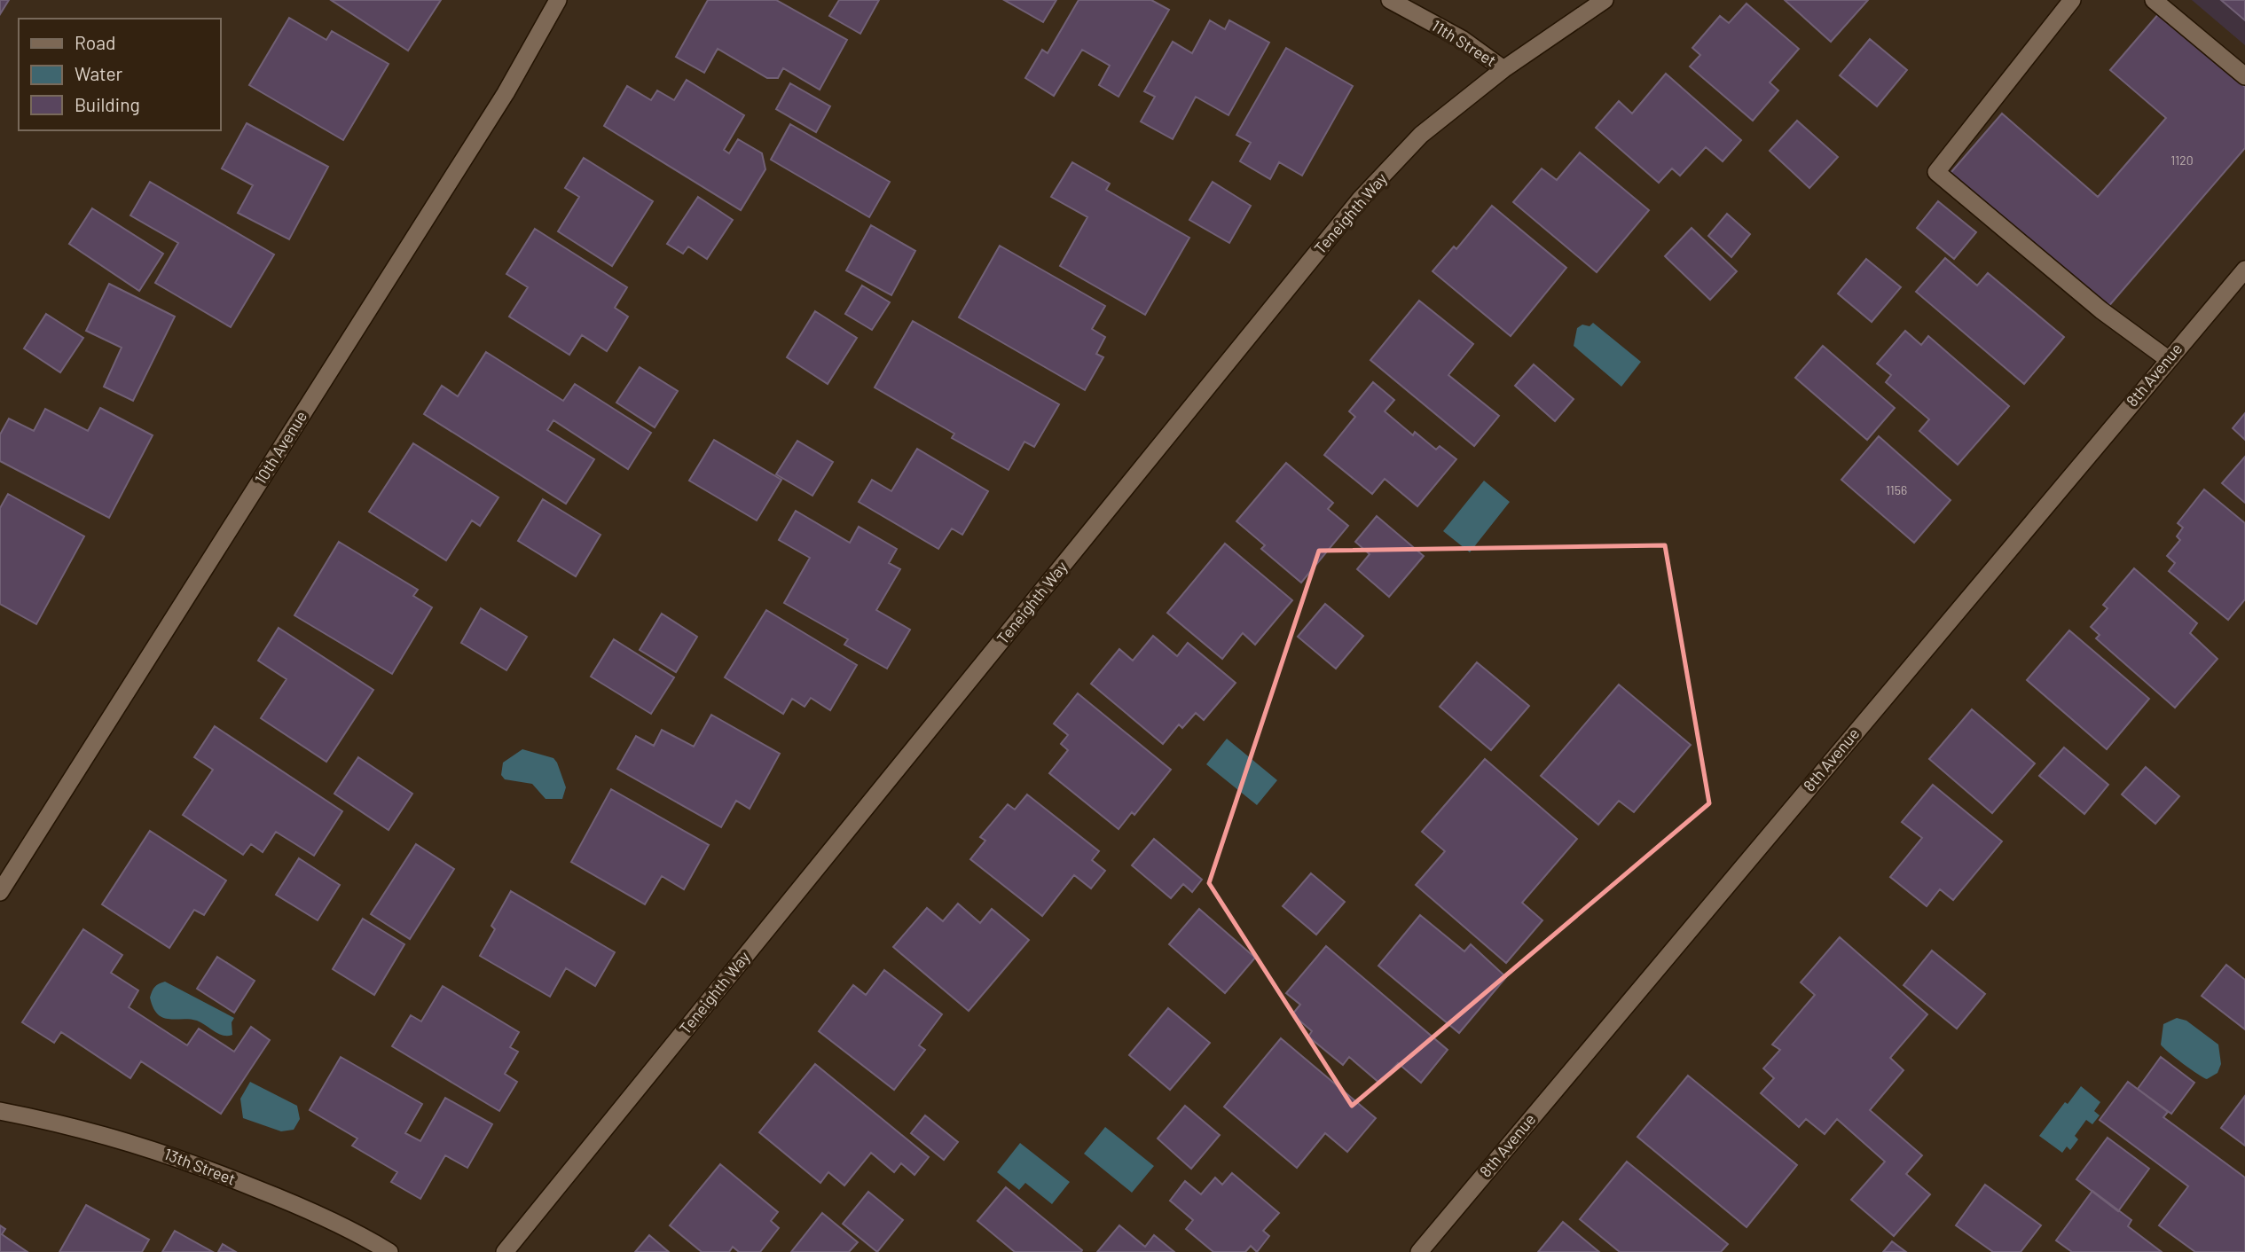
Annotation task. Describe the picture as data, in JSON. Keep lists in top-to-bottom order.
{
  "streets": {
    "street": [
      "11th Street",
      "Teneighth Way",
      "8th Avenue",
      "10th Avenue",
      "13th Street"
    ]
  },
  "crossings": [
    ["11th Street", "Teneighth Way"]
  ],
  "house_numbers": ["1120", "1156"],
  "legend": ["Road", "Water", "Building"]
}
